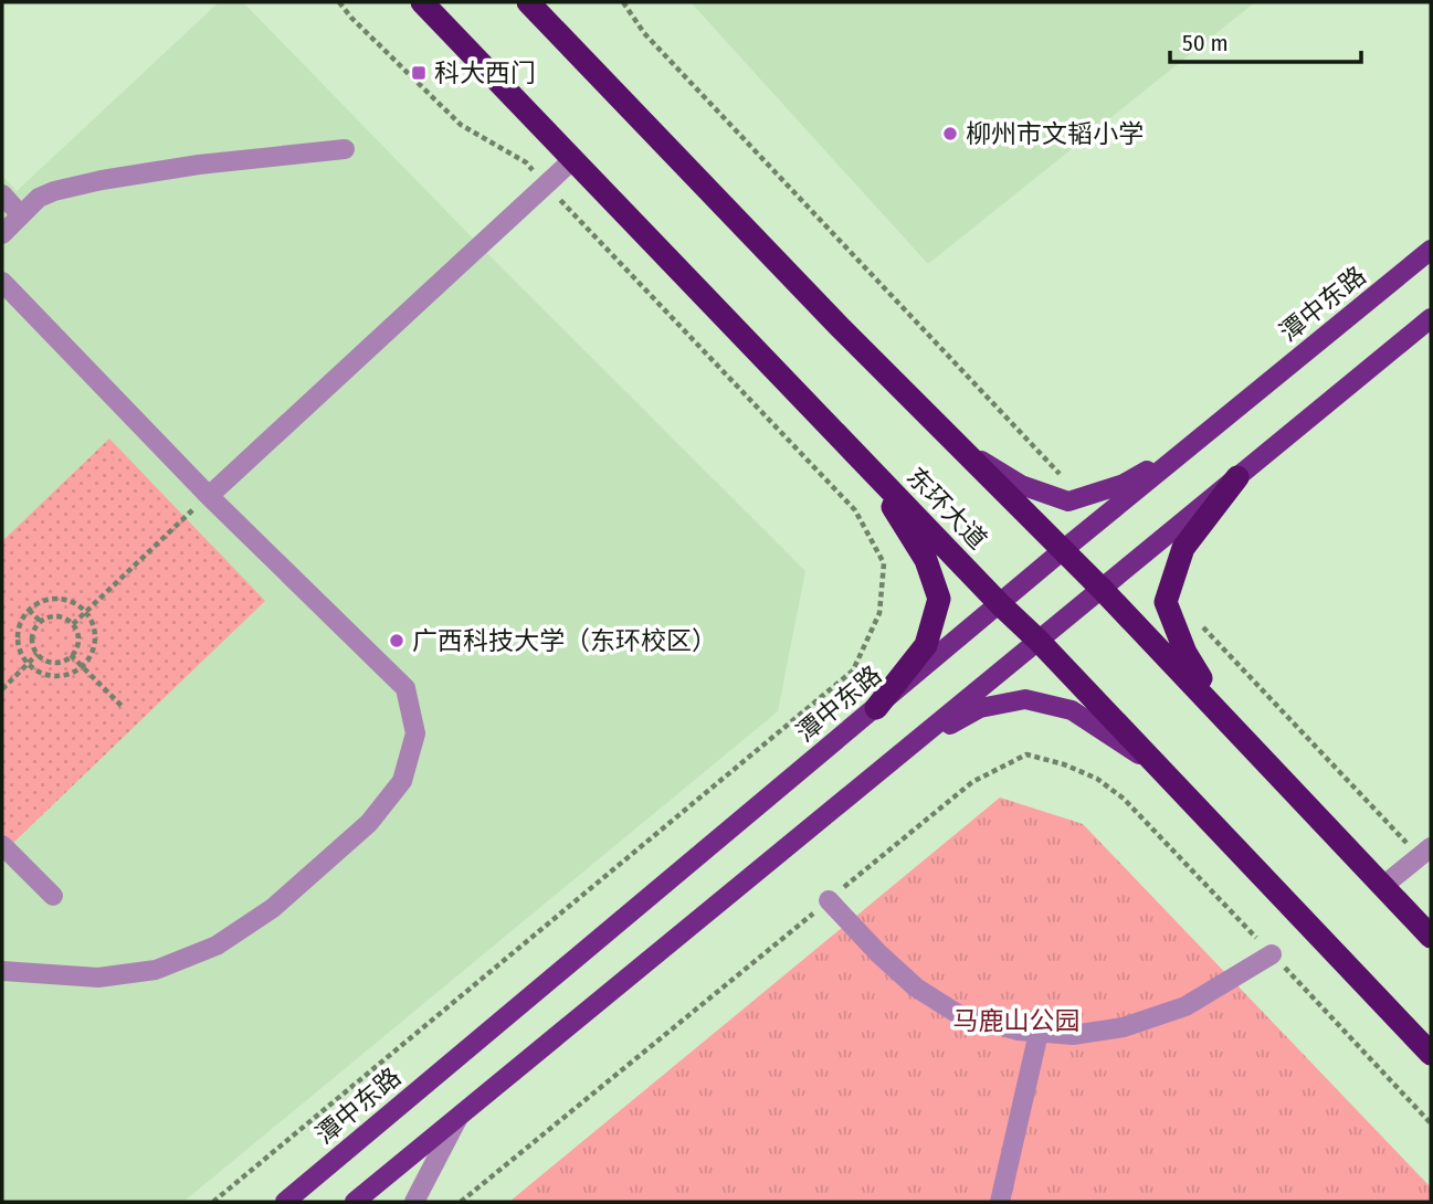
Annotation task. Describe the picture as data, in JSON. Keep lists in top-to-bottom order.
{
  "streets": {
    "highway": ["东环大道"],
    "main road": ["潭中东路"]
  },
  "crossings": [
    ["潭中东路", "东环大道"]
  ],
  "parks": ["马鹿山公园"],
  "places": {
    "transit": ["科大西门"],
    "other": ["柳州市文韬小学", "广西科技大学（东环校区）"]
  },
  "scale_bar": "50 m"
}
